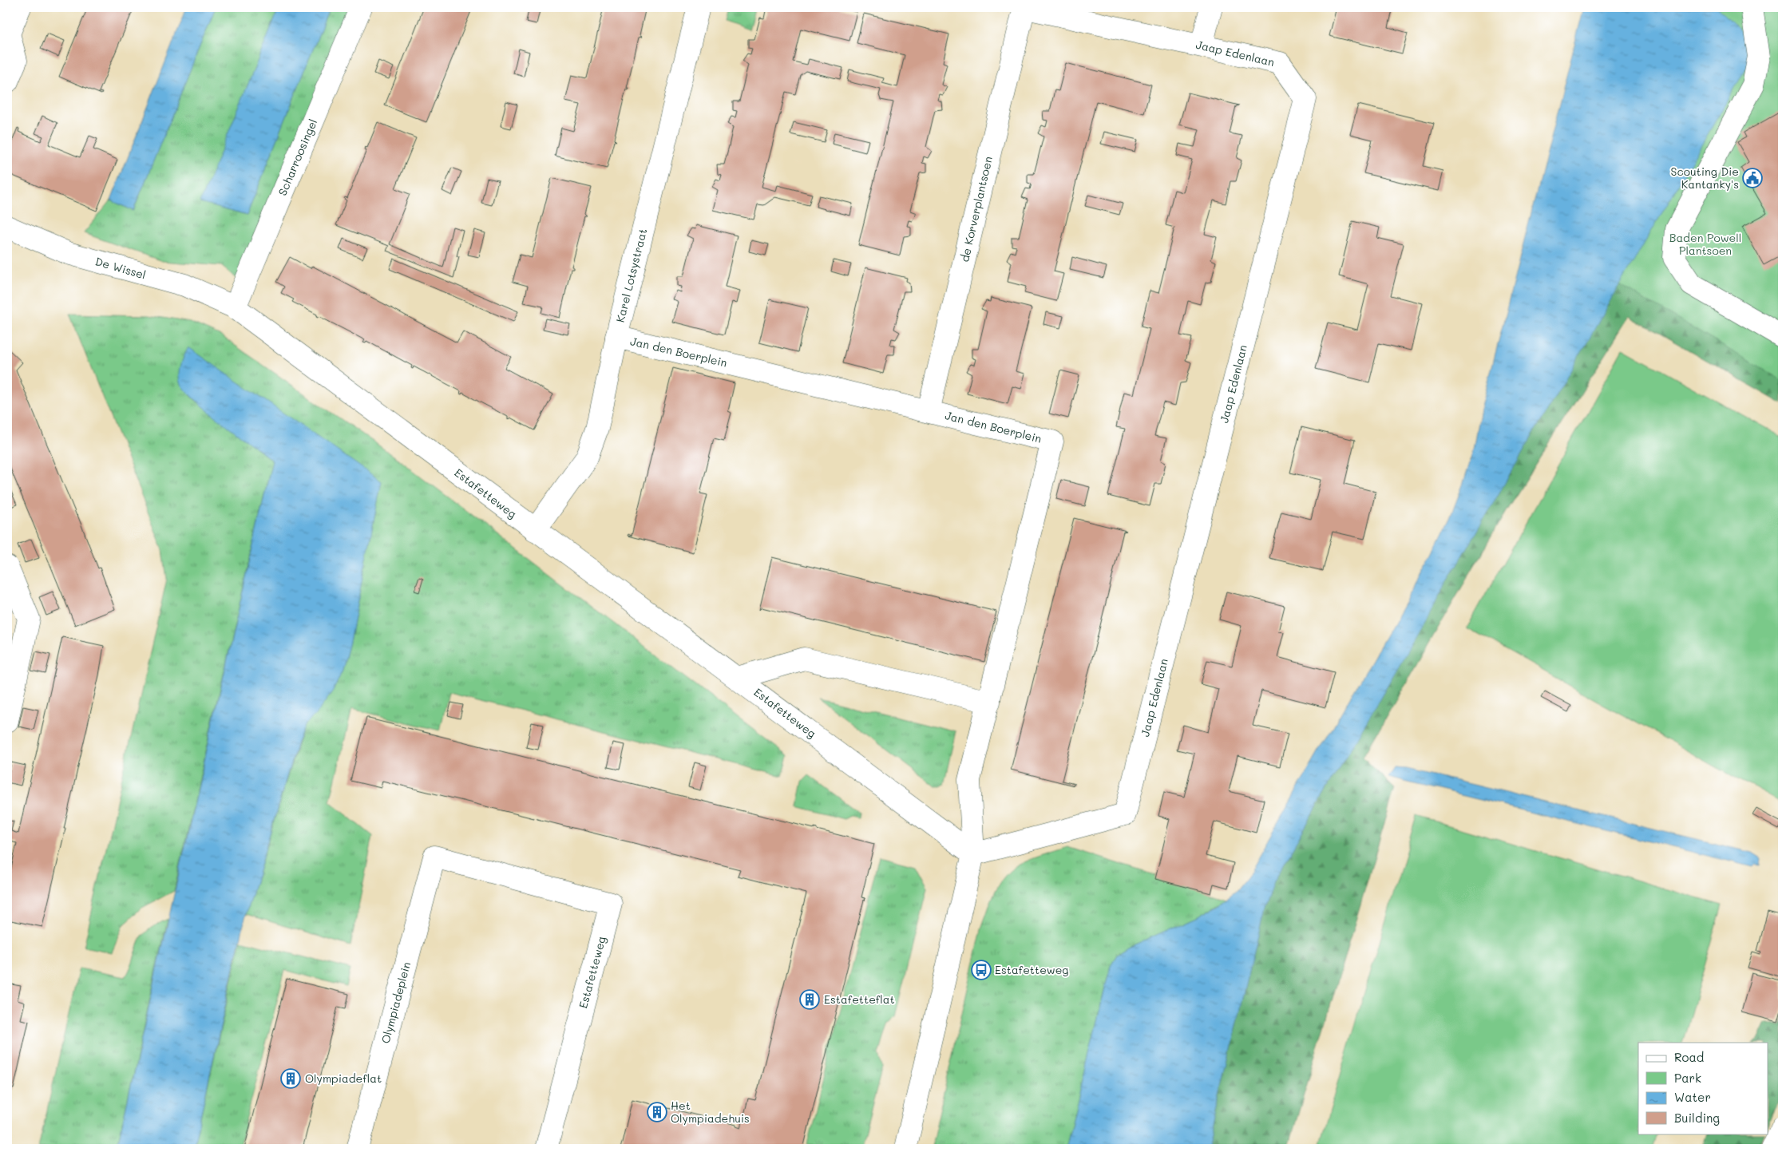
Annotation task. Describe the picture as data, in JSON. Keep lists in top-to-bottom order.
{
  "streets": {
    "street": [
      "Jaap Edenlaan",
      "Scharroosingel",
      "de Korverplantsoen",
      "De Wissel",
      "Karel Lotsystraat",
      "Jan den Boerplein",
      "Estafetteweg",
      "Olympiadeplein"
    ]
  },
  "crossings": [
    ["Jaap Edenlaan", "de Korverplantsoen"],
    ["Jaap Edenlaan", "Jan den Boerplein"],
    ["Jaap Edenlaan", "Estafetteweg"],
    ["Scharroosingel", "De Wissel"],
    ["Scharroosingel", "Estafetteweg"],
    ["de Korverplantsoen", "Jan den Boerplein"],
    ["De Wissel", "Estafetteweg"],
    ["Karel Lotsystraat", "Jan den Boerplein"],
    ["Karel Lotsystraat", "Estafetteweg"],
    ["Jan den Boerplein", "Estafetteweg"],
    ["Estafetteweg", "Olympiadeplein"]
  ],
  "parks": ["Baden Powell Plantsoen"],
  "places": {
    "public building": ["Scouting Die Kantanky's"],
    "bus stop": ["Estafetteweg"],
    "building": ["Estafetteflat", "Olympiadeflat", "Het Olympiadehuis"]
  },
  "legend": [
    "Road",
    "Park",
    "Water",
    "Building"
  ]
}
